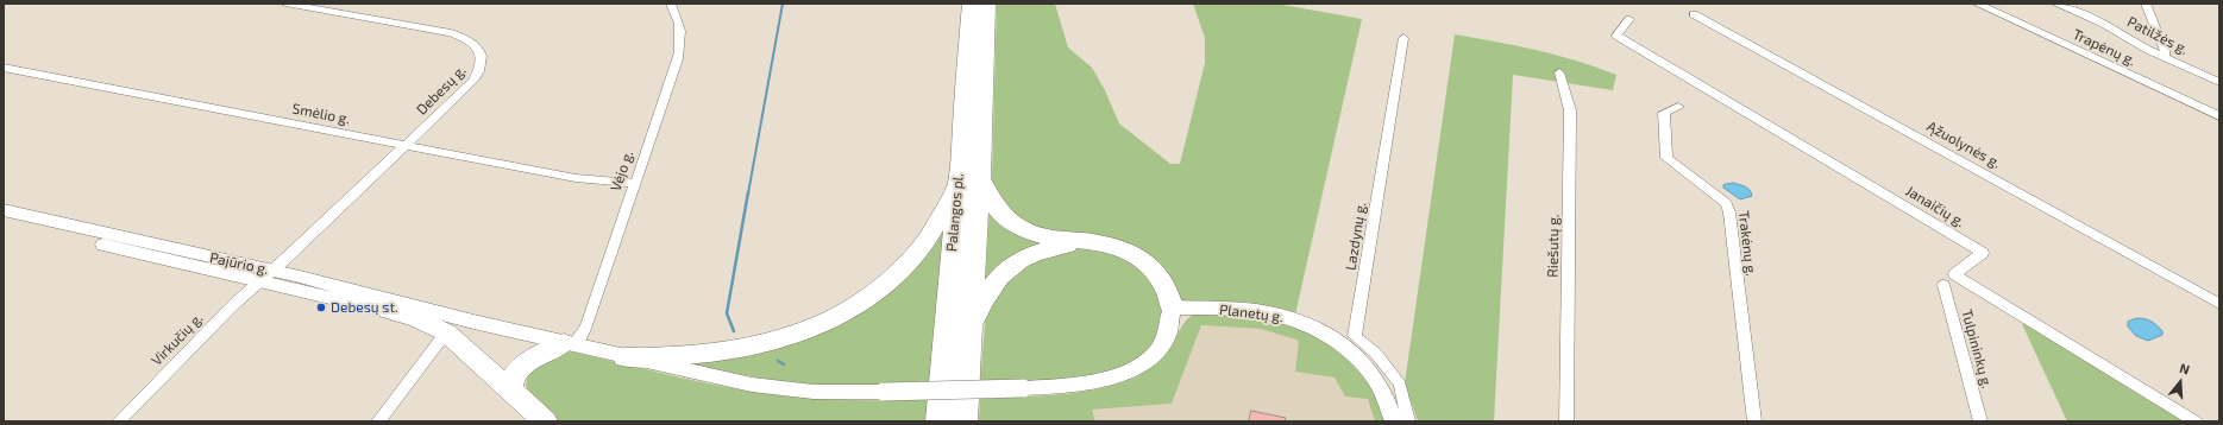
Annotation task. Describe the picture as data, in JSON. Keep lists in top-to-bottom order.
{
  "streets": {
    "highway": ["Palangos pl."],
    "main road": ["Pajūrio g.", "Planetų g."],
    "street": [
      "Patilžės g.",
      "Trapėnų g.",
      "Debesų g.",
      "Smėlio g.",
      "Ąžuolynės g.",
      "Vėjo g.",
      "Janaičių g.",
      "Lazdynų g.",
      "Trakėnų g.",
      "Riešutų g.",
      "Virkučių g.",
      "Tulpininkų g."
    ]
  },
  "crossings": [
    ["Debesų g.", "Smėlio g."],
    ["Debesų g.", "Pajūrio g."],
    ["Debesų g.", "Virkučių g."],
    ["Smėlio g.", "Vėjo g."],
    ["Vėjo g.", "Pajūrio g."],
    ["Pajūrio g.", "Planetų g."],
    ["Pajūrio g.", "Virkučių g."]
  ],
  "places": ["Debesų st."],
  "north": "top"
}
